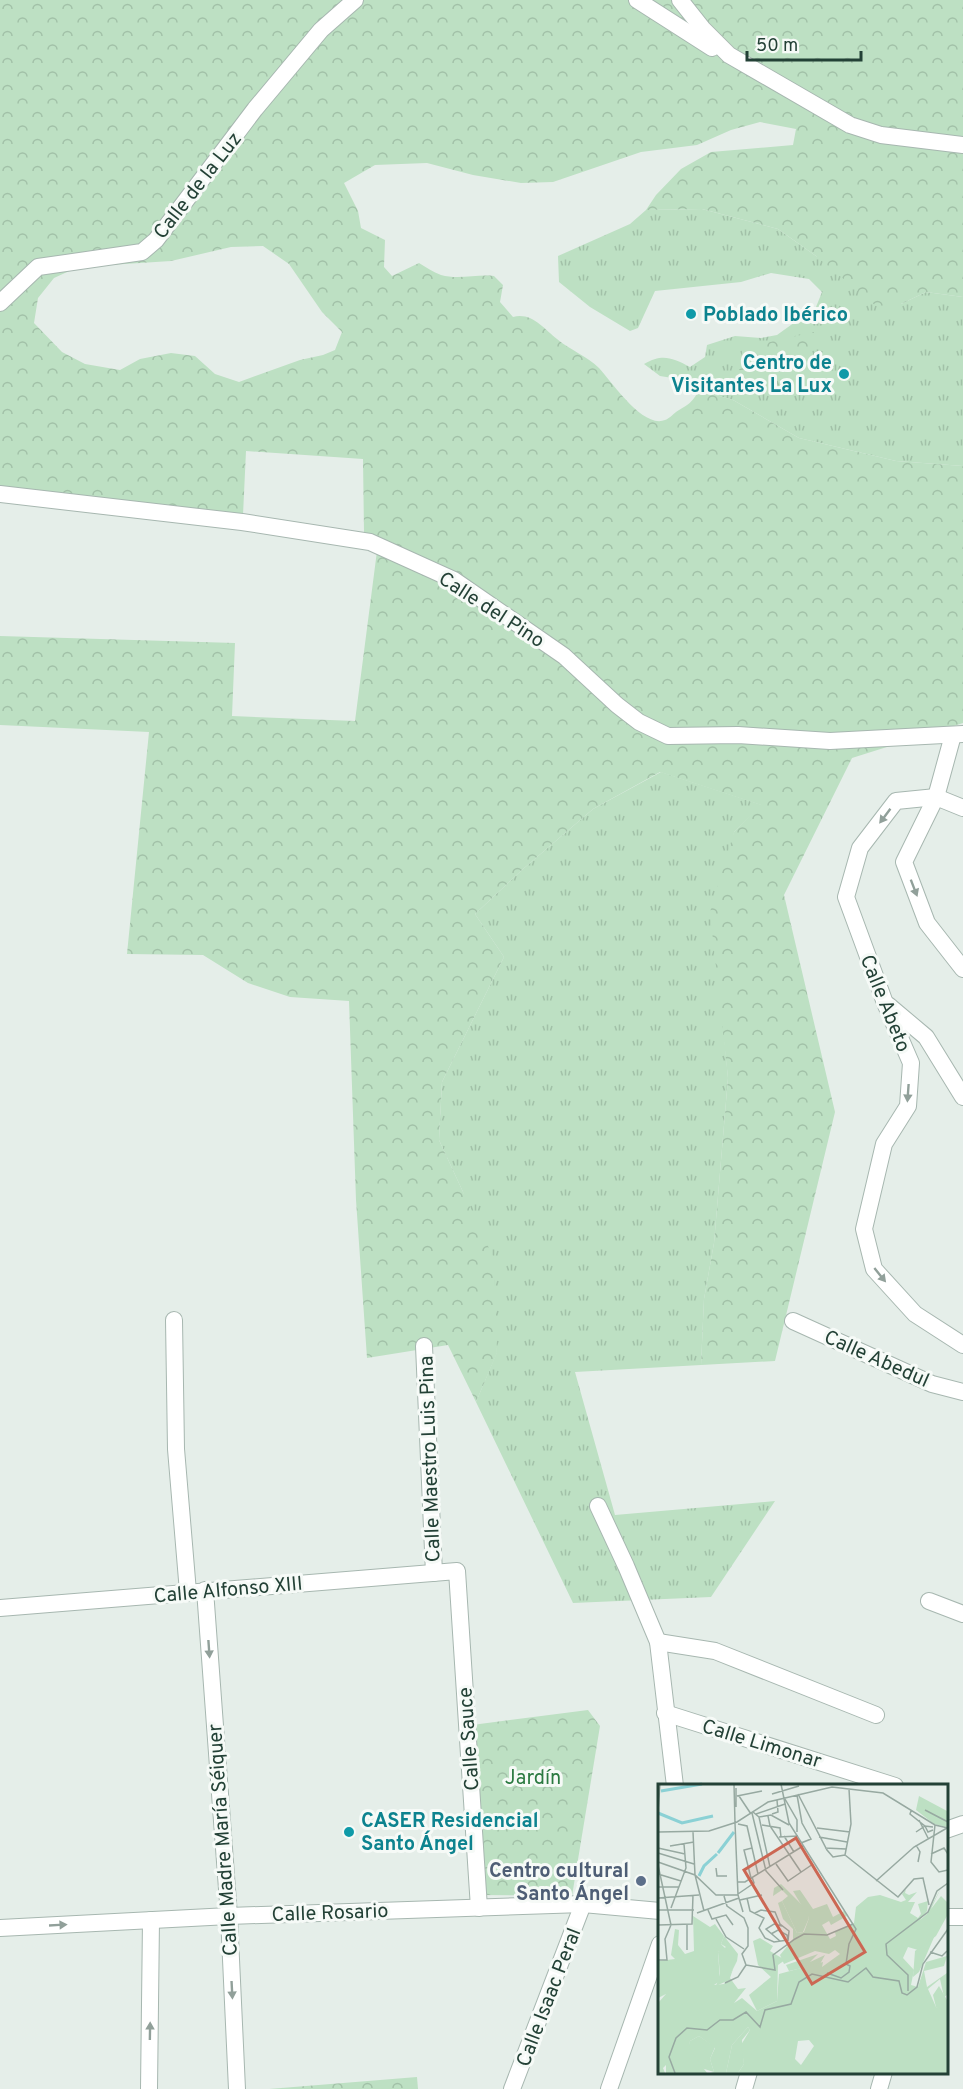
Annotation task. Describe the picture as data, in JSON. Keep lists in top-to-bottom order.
{
  "streets": {
    "street": [
      "Calle de la Luz",
      "Calle del Pino",
      "Calle Abeto",
      "Calle Abedul",
      "Calle Maestro Luis Pina",
      "Calle Alfonso XIII",
      "Calle Sauce",
      "Calle Limonar",
      "Calle Madre María Séiquer",
      "Calle Rosario",
      "Calle Isaac Peral"
    ]
  },
  "crossings": [
    ["Calle Maestro Luis Pina", "Calle Alfonso XIII"],
    ["Calle Alfonso XIII", "Calle Sauce"],
    ["Calle Alfonso XIII", "Calle Madre María Séiquer"],
    ["Calle Sauce", "Calle Rosario"],
    ["Calle Madre María Séiquer", "Calle Rosario"],
    ["Calle Rosario", "Calle Isaac Peral"]
  ],
  "one_way": ["Calle Abeto"],
  "parks": ["Jardín"],
  "places": [
    "Poblado Ibérico",
    "Centro de Visitantes La Lux",
    "CASER Residencial Santo Ángel",
    "Centro cultural Santo Ángel"
  ],
  "scale_bar": "50 m"
}
